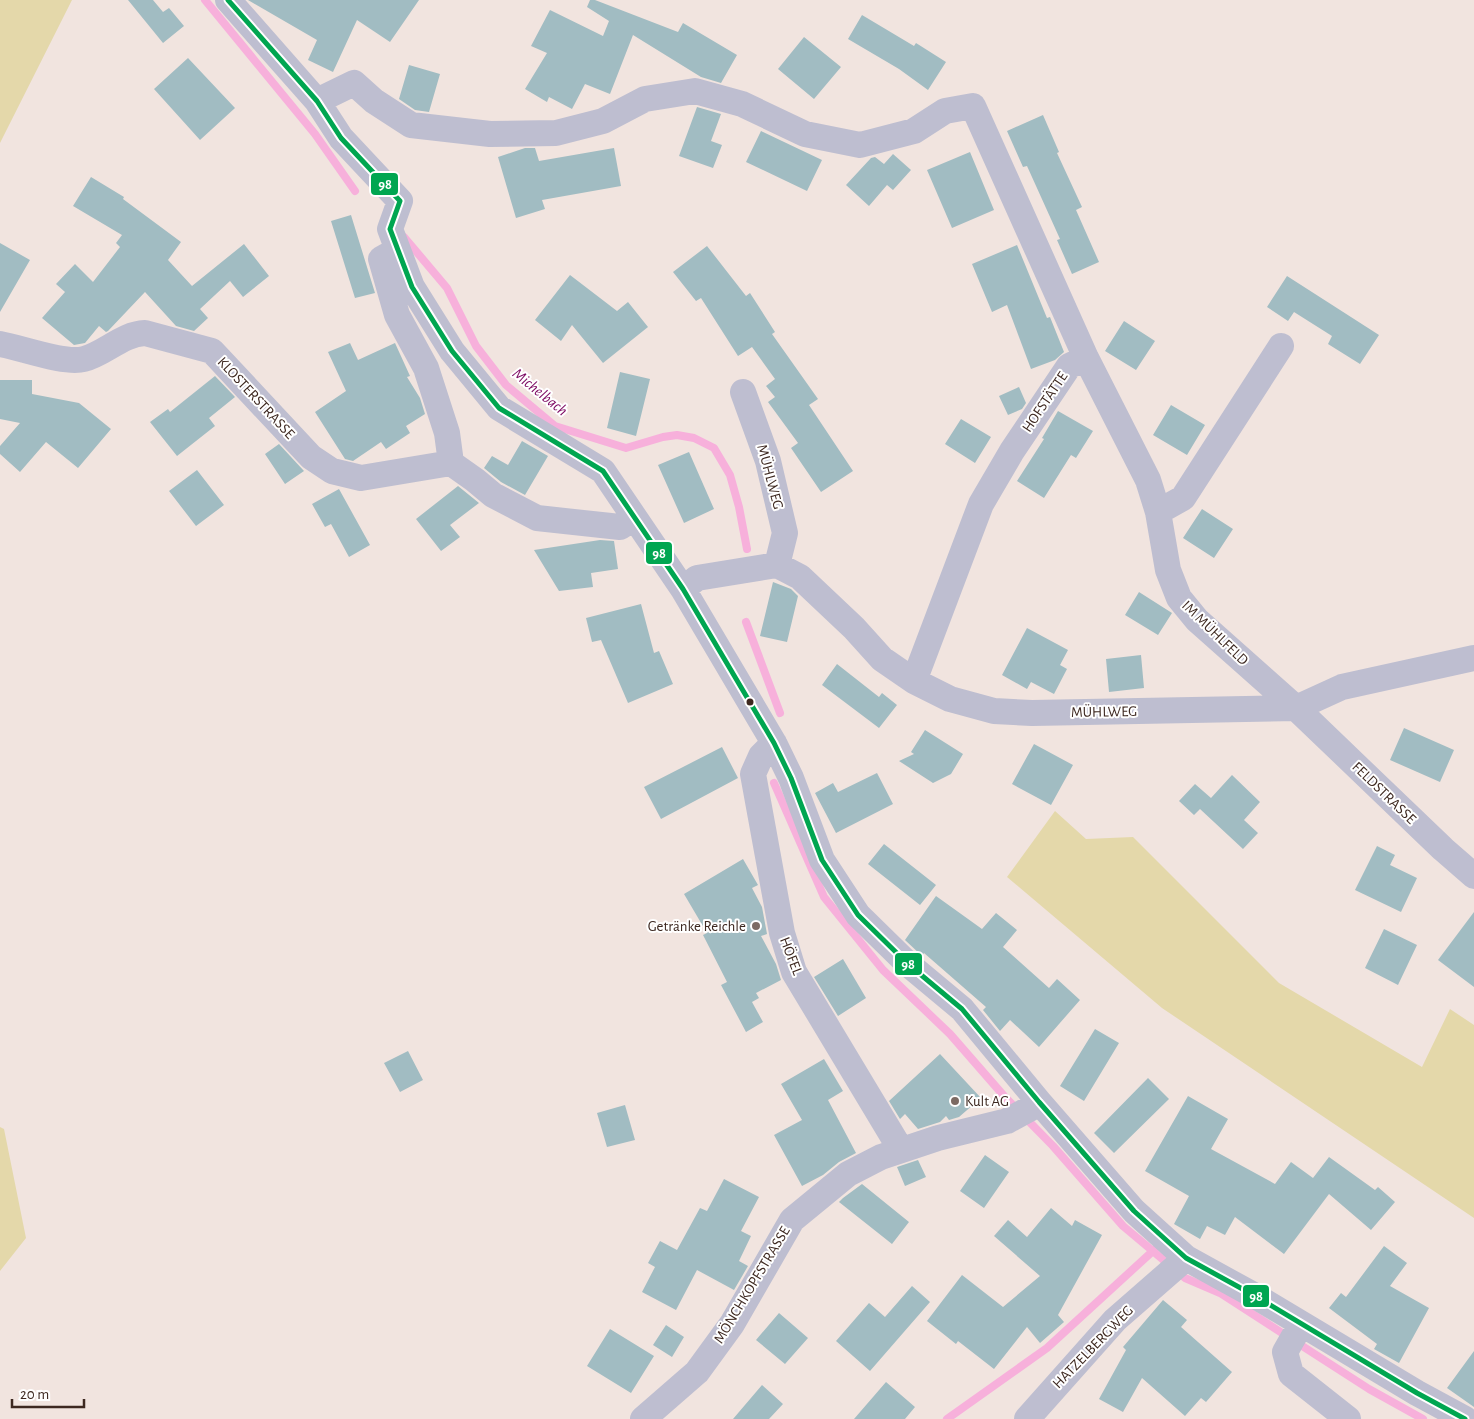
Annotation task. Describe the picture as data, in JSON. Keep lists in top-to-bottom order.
{
  "streets": {
    "street": [
      "KLOSTERSTRASSE",
      "HOFSTÄTTE",
      "MÜHLWEG",
      "IM MÜHLFELD",
      "FELDSTRASSE",
      "HÖFEL",
      "MÖNCHKOPFSTRASSE",
      "HATZELBERGWEG"
    ]
  },
  "crossings": [
    ["HOFSTÄTTE", "MÜHLWEG"],
    ["HOFSTÄTTE", "IM MÜHLFELD"],
    ["MÜHLWEG", "IM MÜHLFELD"],
    ["MÜHLWEG", "FELDSTRASSE"],
    ["IM MÜHLFELD", "FELDSTRASSE"],
    ["HÖFEL", "MÖNCHKOPFSTRASSE"]
  ],
  "water": ["Michelbach"],
  "places": ["Getränke Reichle", "Kult AG"],
  "lines": ["transit line 98"],
  "scale_bar": "20 m"
}
